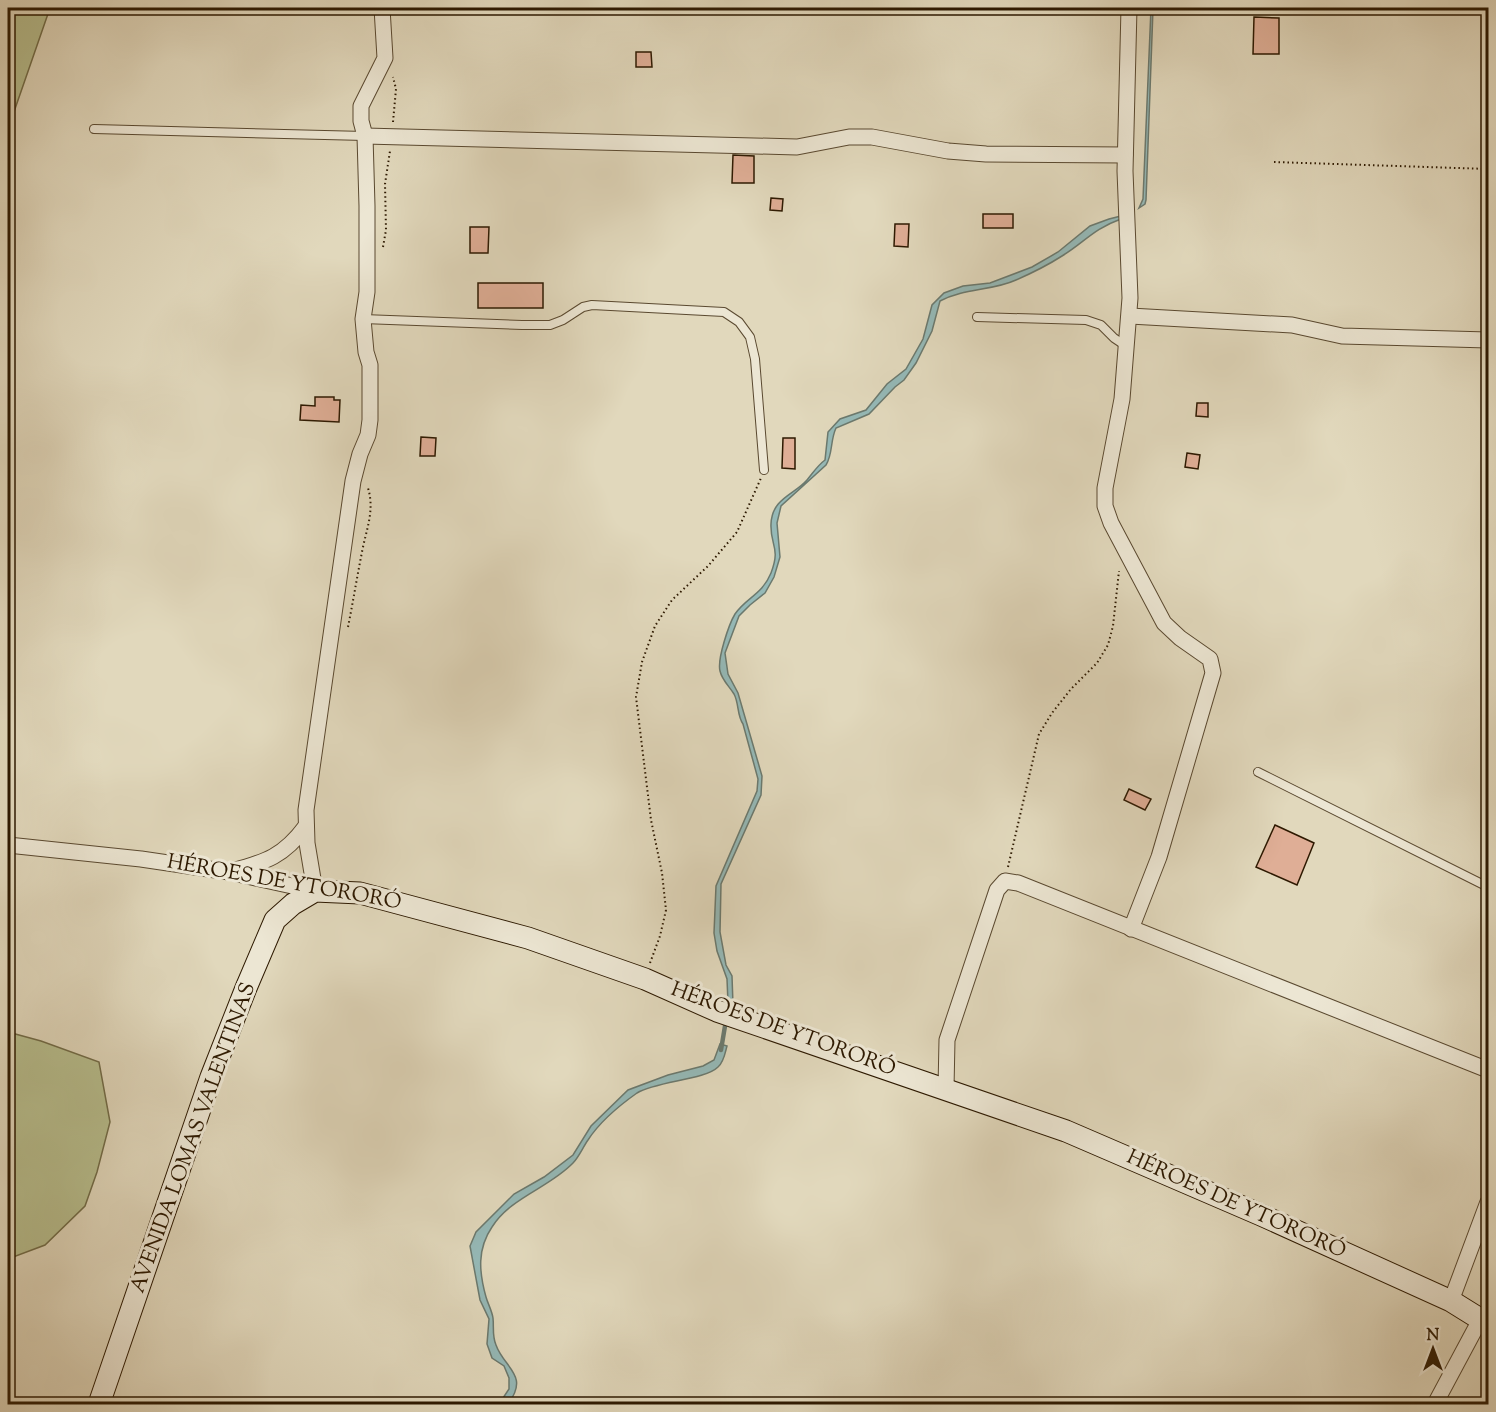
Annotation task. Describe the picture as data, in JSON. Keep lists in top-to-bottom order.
{
  "streets": {
    "main road": ["HÉROES DE YTORORÓ", "AVENIDA LOMAS VALENTINAS"]
  },
  "crossings": [
    ["HÉROES DE YTORORÓ", "AVENIDA LOMAS VALENTINAS"]
  ],
  "north": "top"
}
